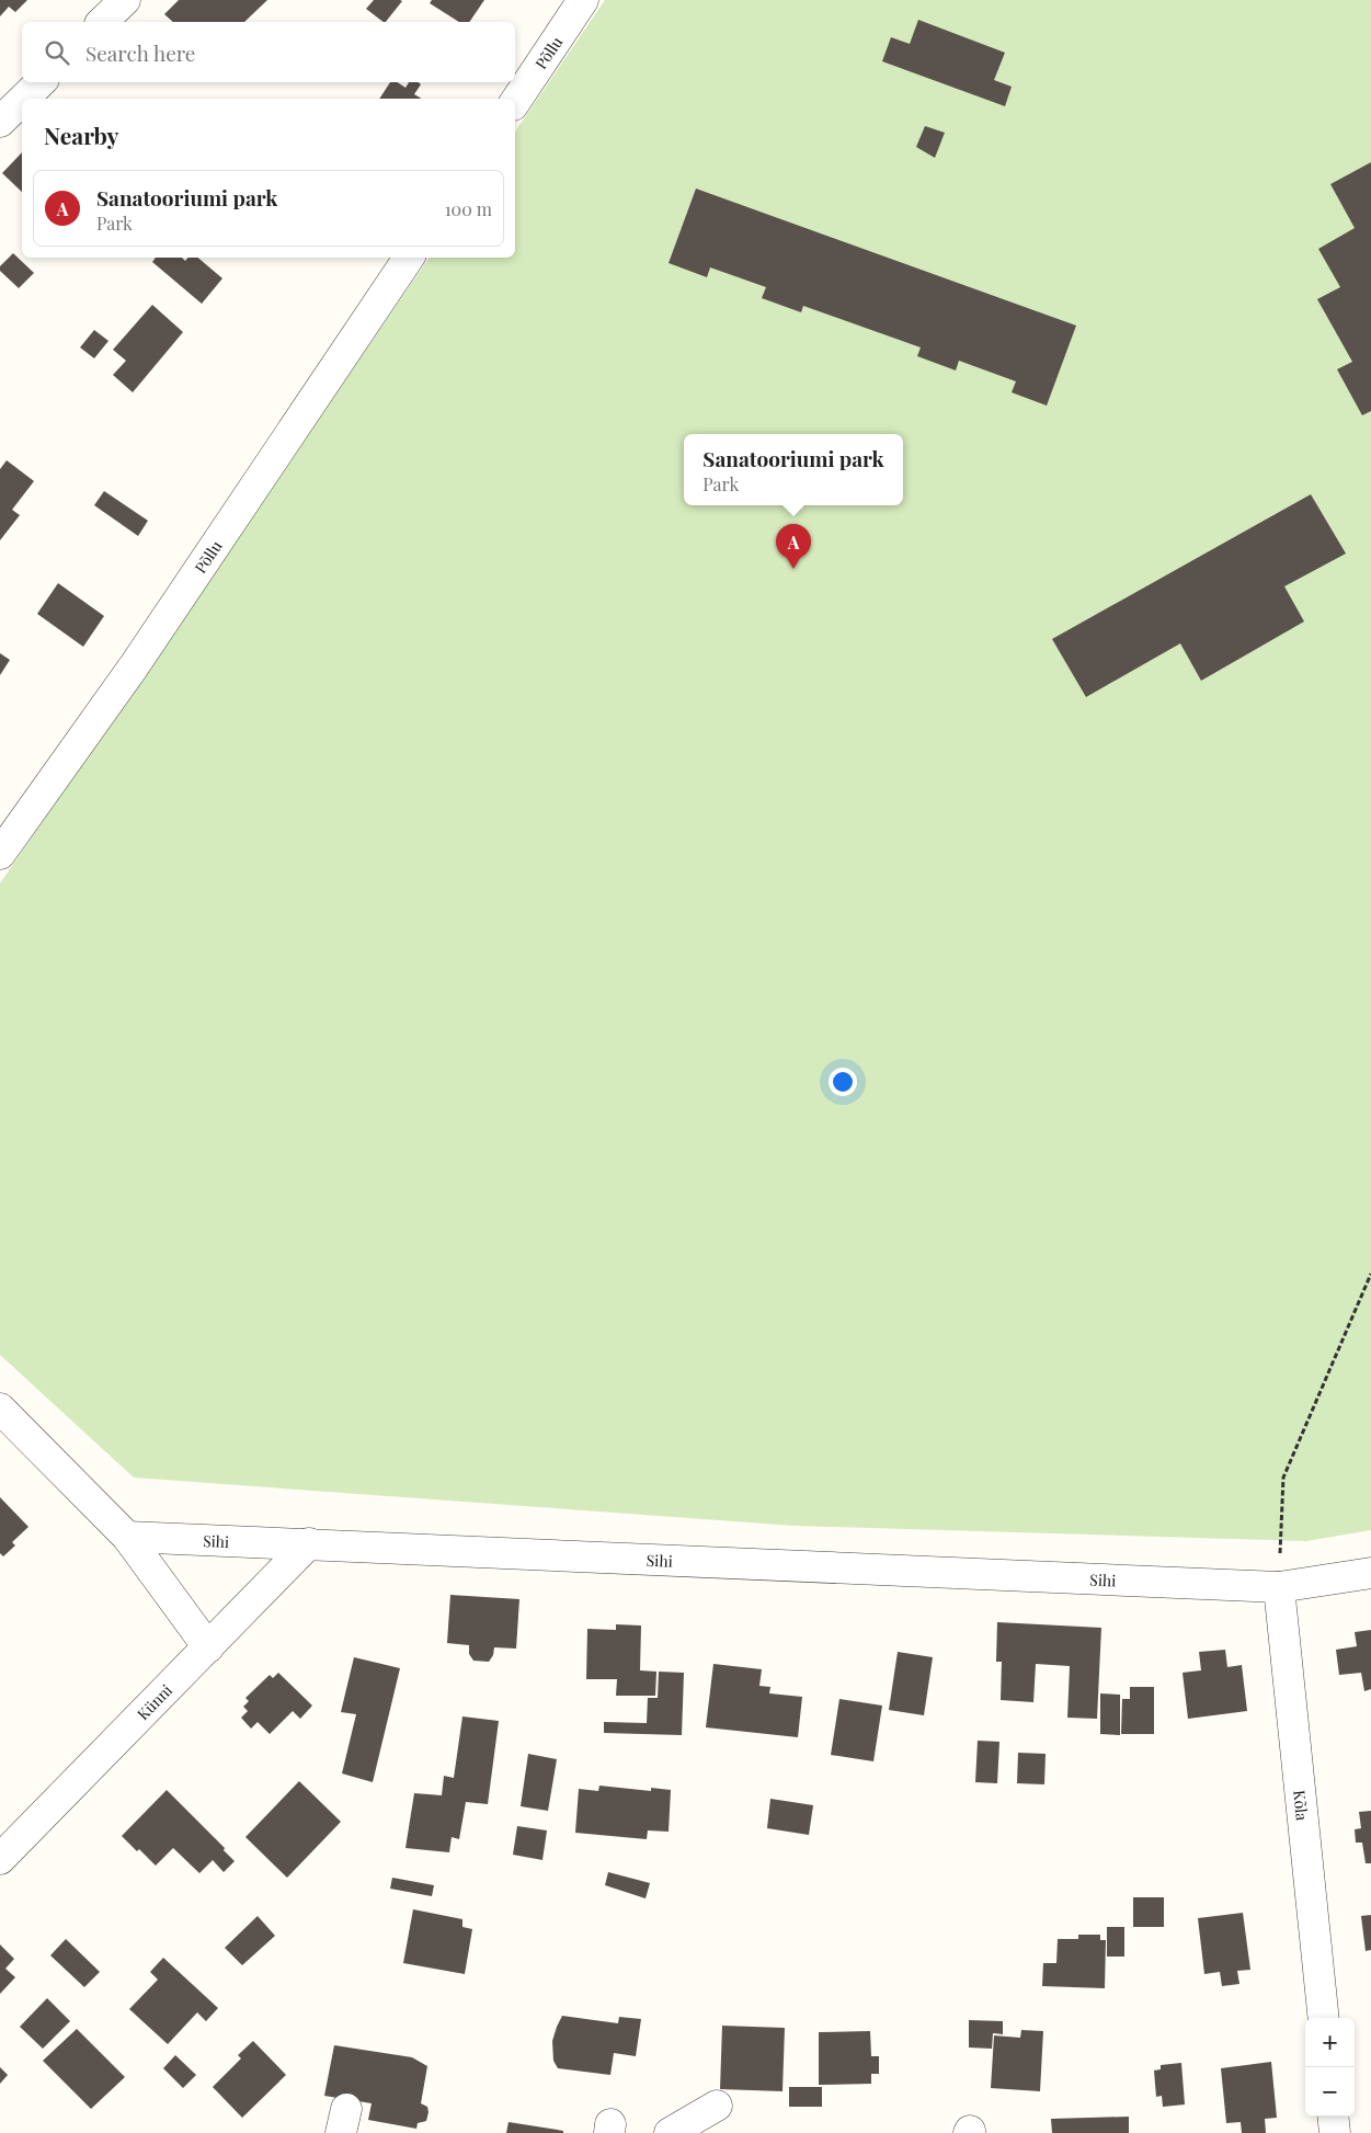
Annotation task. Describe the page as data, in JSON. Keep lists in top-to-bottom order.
{
  "streets": {
    "street": [
      "Põllu",
      "Sihi",
      "Künni",
      "Kõla"
    ]
  },
  "crossings": [
    ["Sihi", "Künni"],
    ["Sihi", "Kõla"]
  ],
  "page": {
    "search": "Search here",
    "heading": "Nearby",
    "list": [
      {
        "mark": "A",
        "name": "Sanatooriumi park",
        "note": "Park",
        "value": "100 m"
      }
    ],
    "popup": ["Sanatooriumi park", "Park"],
    "pins": "A",
    "map_buttons": ["+", "−"]
  }
}
